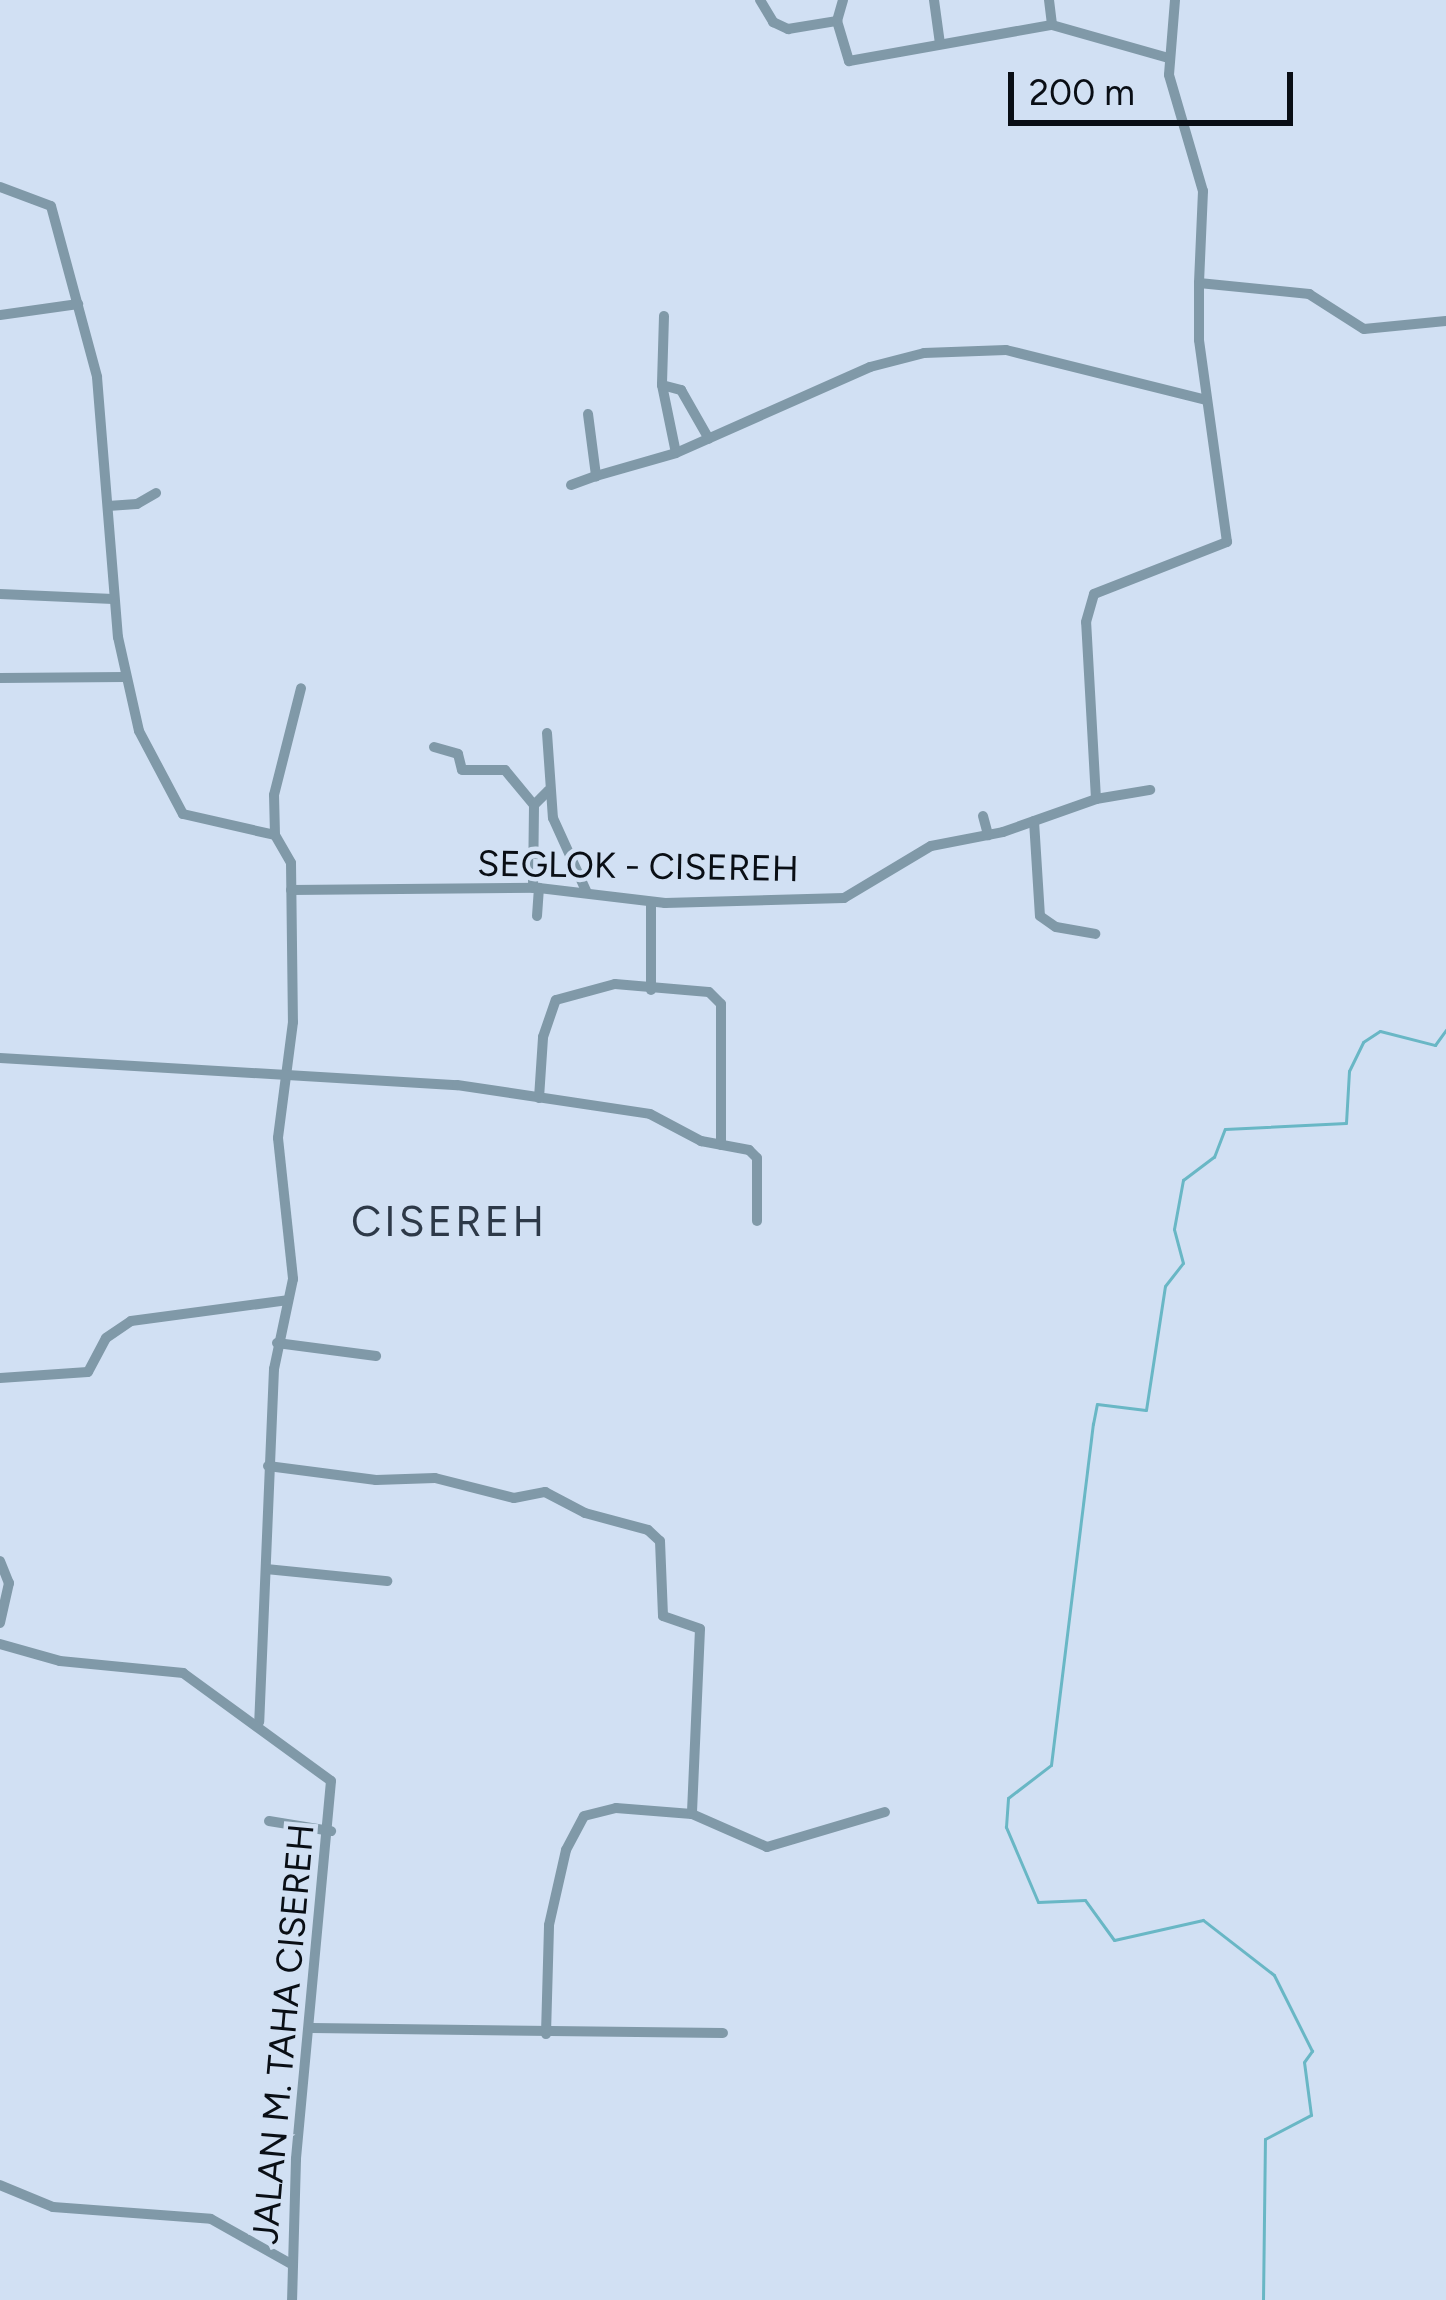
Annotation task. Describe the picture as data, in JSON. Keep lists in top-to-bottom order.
{
  "streets": {
    "street": ["SEGLOK - CISEREH", "JALAN M. TAHA CISEREH"]
  },
  "districts": ["CISEREH"],
  "scale_bar": "200 m"
}
